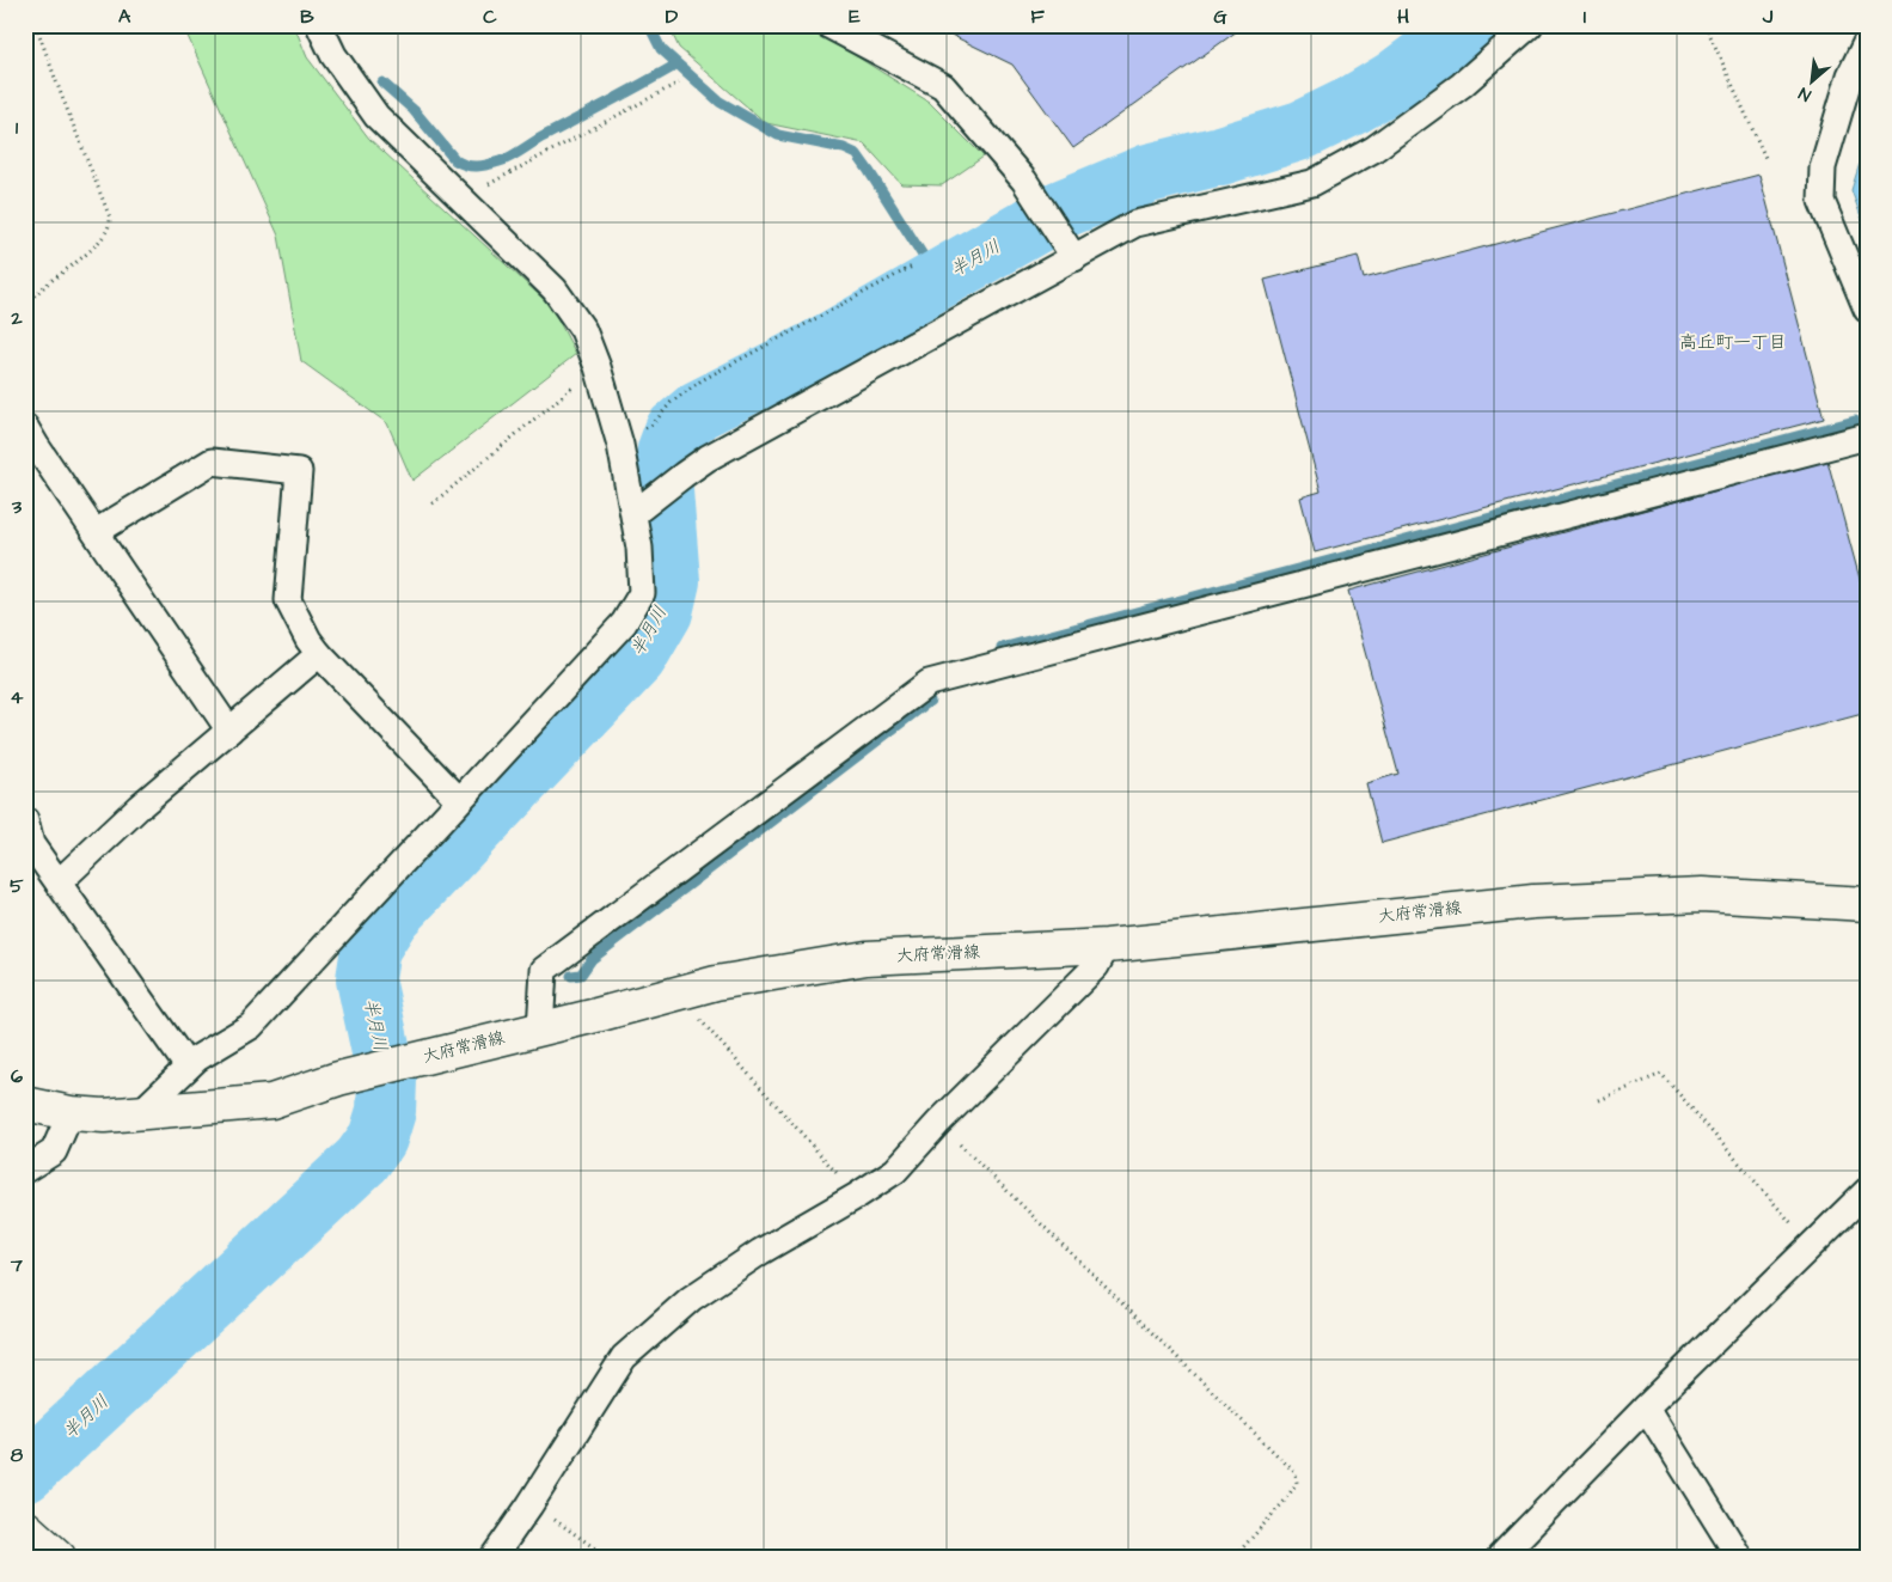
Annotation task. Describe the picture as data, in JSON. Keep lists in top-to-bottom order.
{
  "streets": {
    "main road": ["大府常滑線"]
  },
  "districts": ["高丘町一丁目"],
  "water": ["半月川"],
  "north": "bottom left",
  "grid": {
    "columns": [
      "A",
      "B",
      "C",
      "D",
      "E",
      "F",
      "G",
      "H",
      "I",
      "J"
    ],
    "rows": [
      "1",
      "2",
      "3",
      "4",
      "5",
      "6",
      "7",
      "8"
    ]
  }
}
